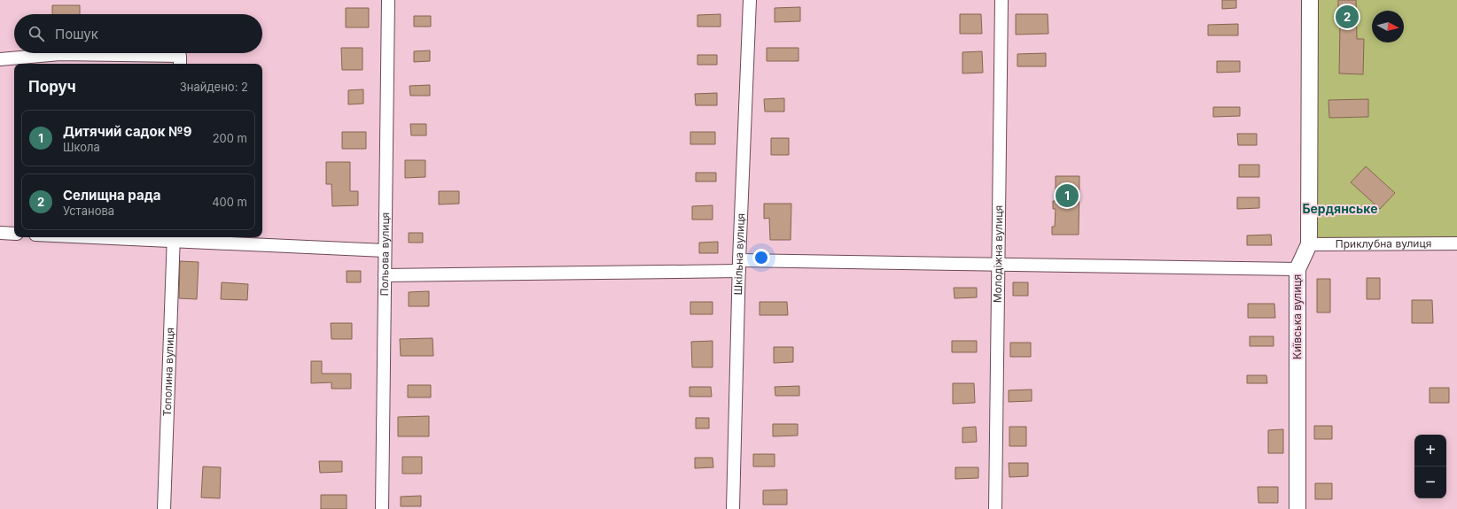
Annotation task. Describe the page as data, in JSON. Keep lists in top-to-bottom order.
{
  "streets": {
    "street": [
      "Приклубна вулиця",
      "Польова вулиця",
      "Шкільна вулиця",
      "Молодіжна вулиця",
      "Київська вулиця",
      "Тополина вулиця"
    ]
  },
  "crossings": [
    ["Приклубна вулиця", "Київська вулиця"]
  ],
  "districts": ["Бердянське"],
  "north": "right",
  "page": {
    "pins": ["2", "1"],
    "search": "Пошук",
    "heading": ["Поруч", "Знайдено: 2"],
    "list": [
      {
        "mark": "1",
        "name": "Дитячий садок №9",
        "note": "Школа",
        "value": "200 m"
      },
      {
        "mark": "2",
        "name": "Селищна рада",
        "note": "Установа",
        "value": "400 m"
      }
    ],
    "map_buttons": ["+", "−"]
  }
}
